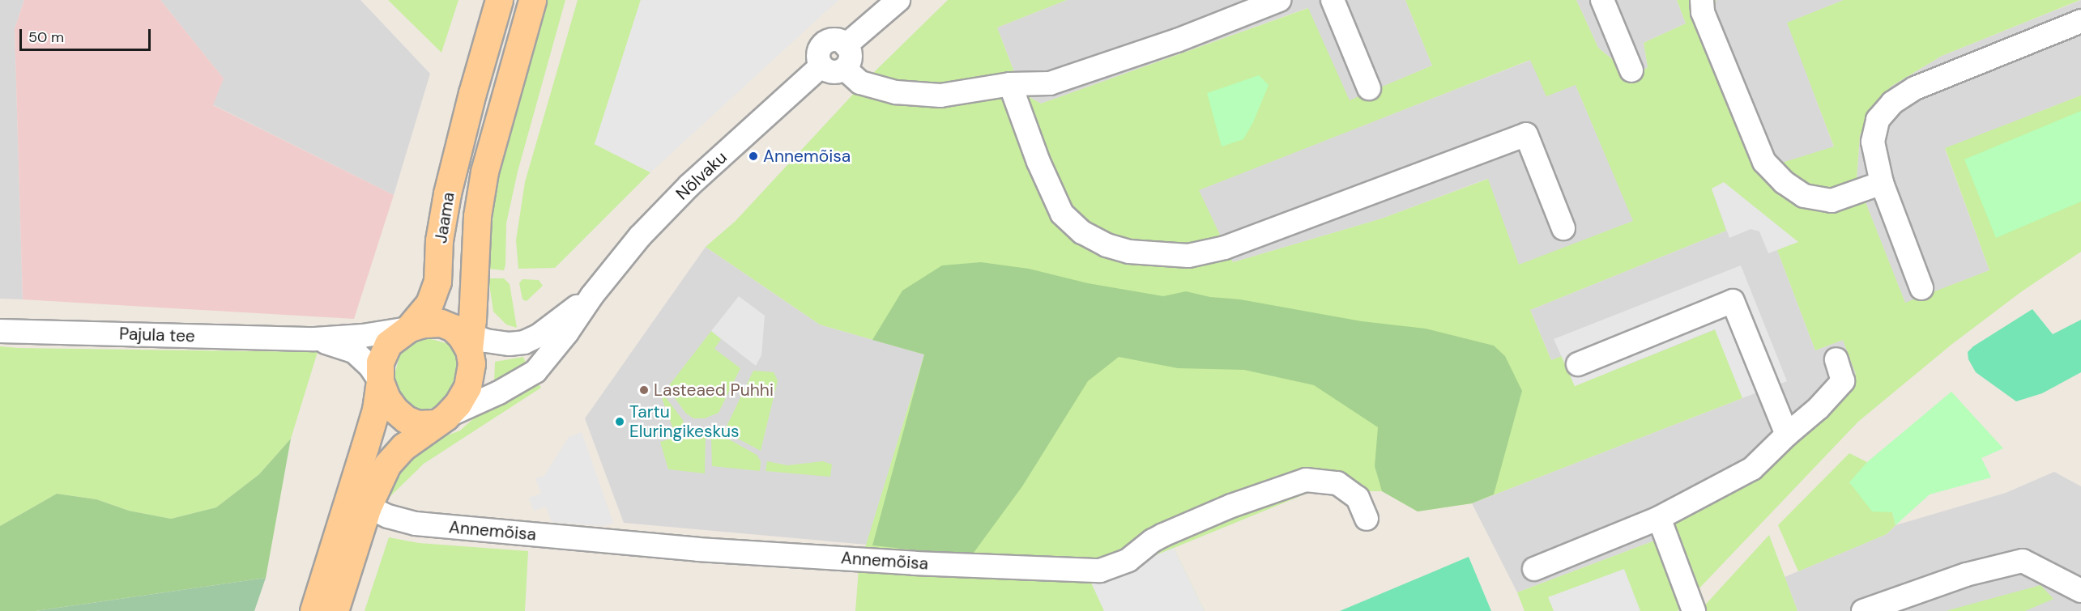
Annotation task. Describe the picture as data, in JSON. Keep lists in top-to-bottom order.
{
  "streets": {
    "main road": ["Jaama"],
    "street": ["Nõlvaku", "Pajula tee", "Annemõisa"]
  },
  "crossings": [
    ["Nõlvaku", "Jaama"]
  ],
  "places": ["Annemõisa", "Lasteaed Puhhi", "Tartu Eluringikeskus"],
  "scale_bar": "50 m"
}
